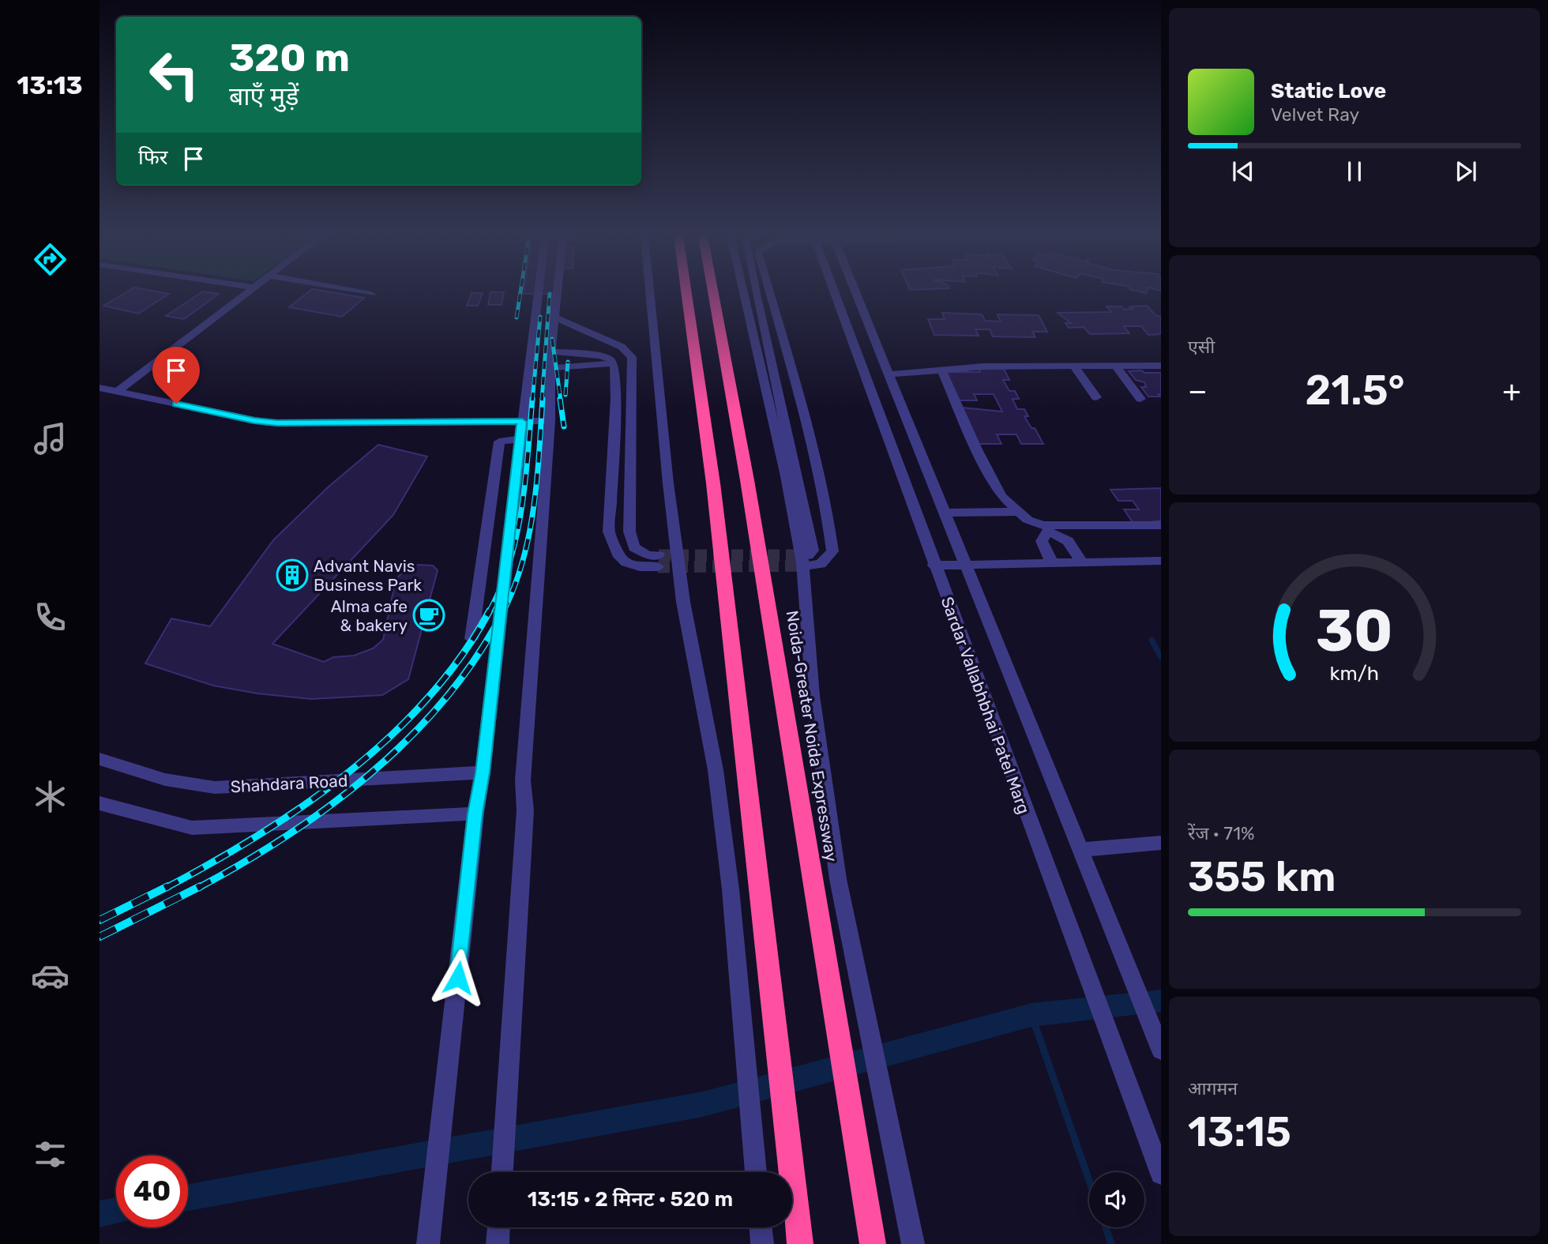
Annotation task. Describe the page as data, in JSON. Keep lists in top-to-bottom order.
{
  "streets": {
    "highway": ["Noida-Greater Noida Expressway"],
    "street": ["Sardar Vallabhbhai Patel Marg", "Shahdara Road"]
  },
  "places": {
    "building": ["Advant Navis Business Park"],
    "cafe": ["Alma cafe & bakery"]
  },
  "page": {
    "tabs": "13:13",
    "turn": ["320 m", "बाएँ मुड़ें"],
    "song": ["Static Love", "Velvet Ray"],
    "then": "फिर",
    "tile": [
      "एसी",
      ["रेंज · 71%", "355 km"],
      ["आगमन", "13:15"]
    ],
    "heat": ["−", "21.5°", "+"],
    "limit": "40",
    "trip": "13:15 · 2 मिनट · 520 m",
    "gauge": ["30", "km/h"]
  }
}
